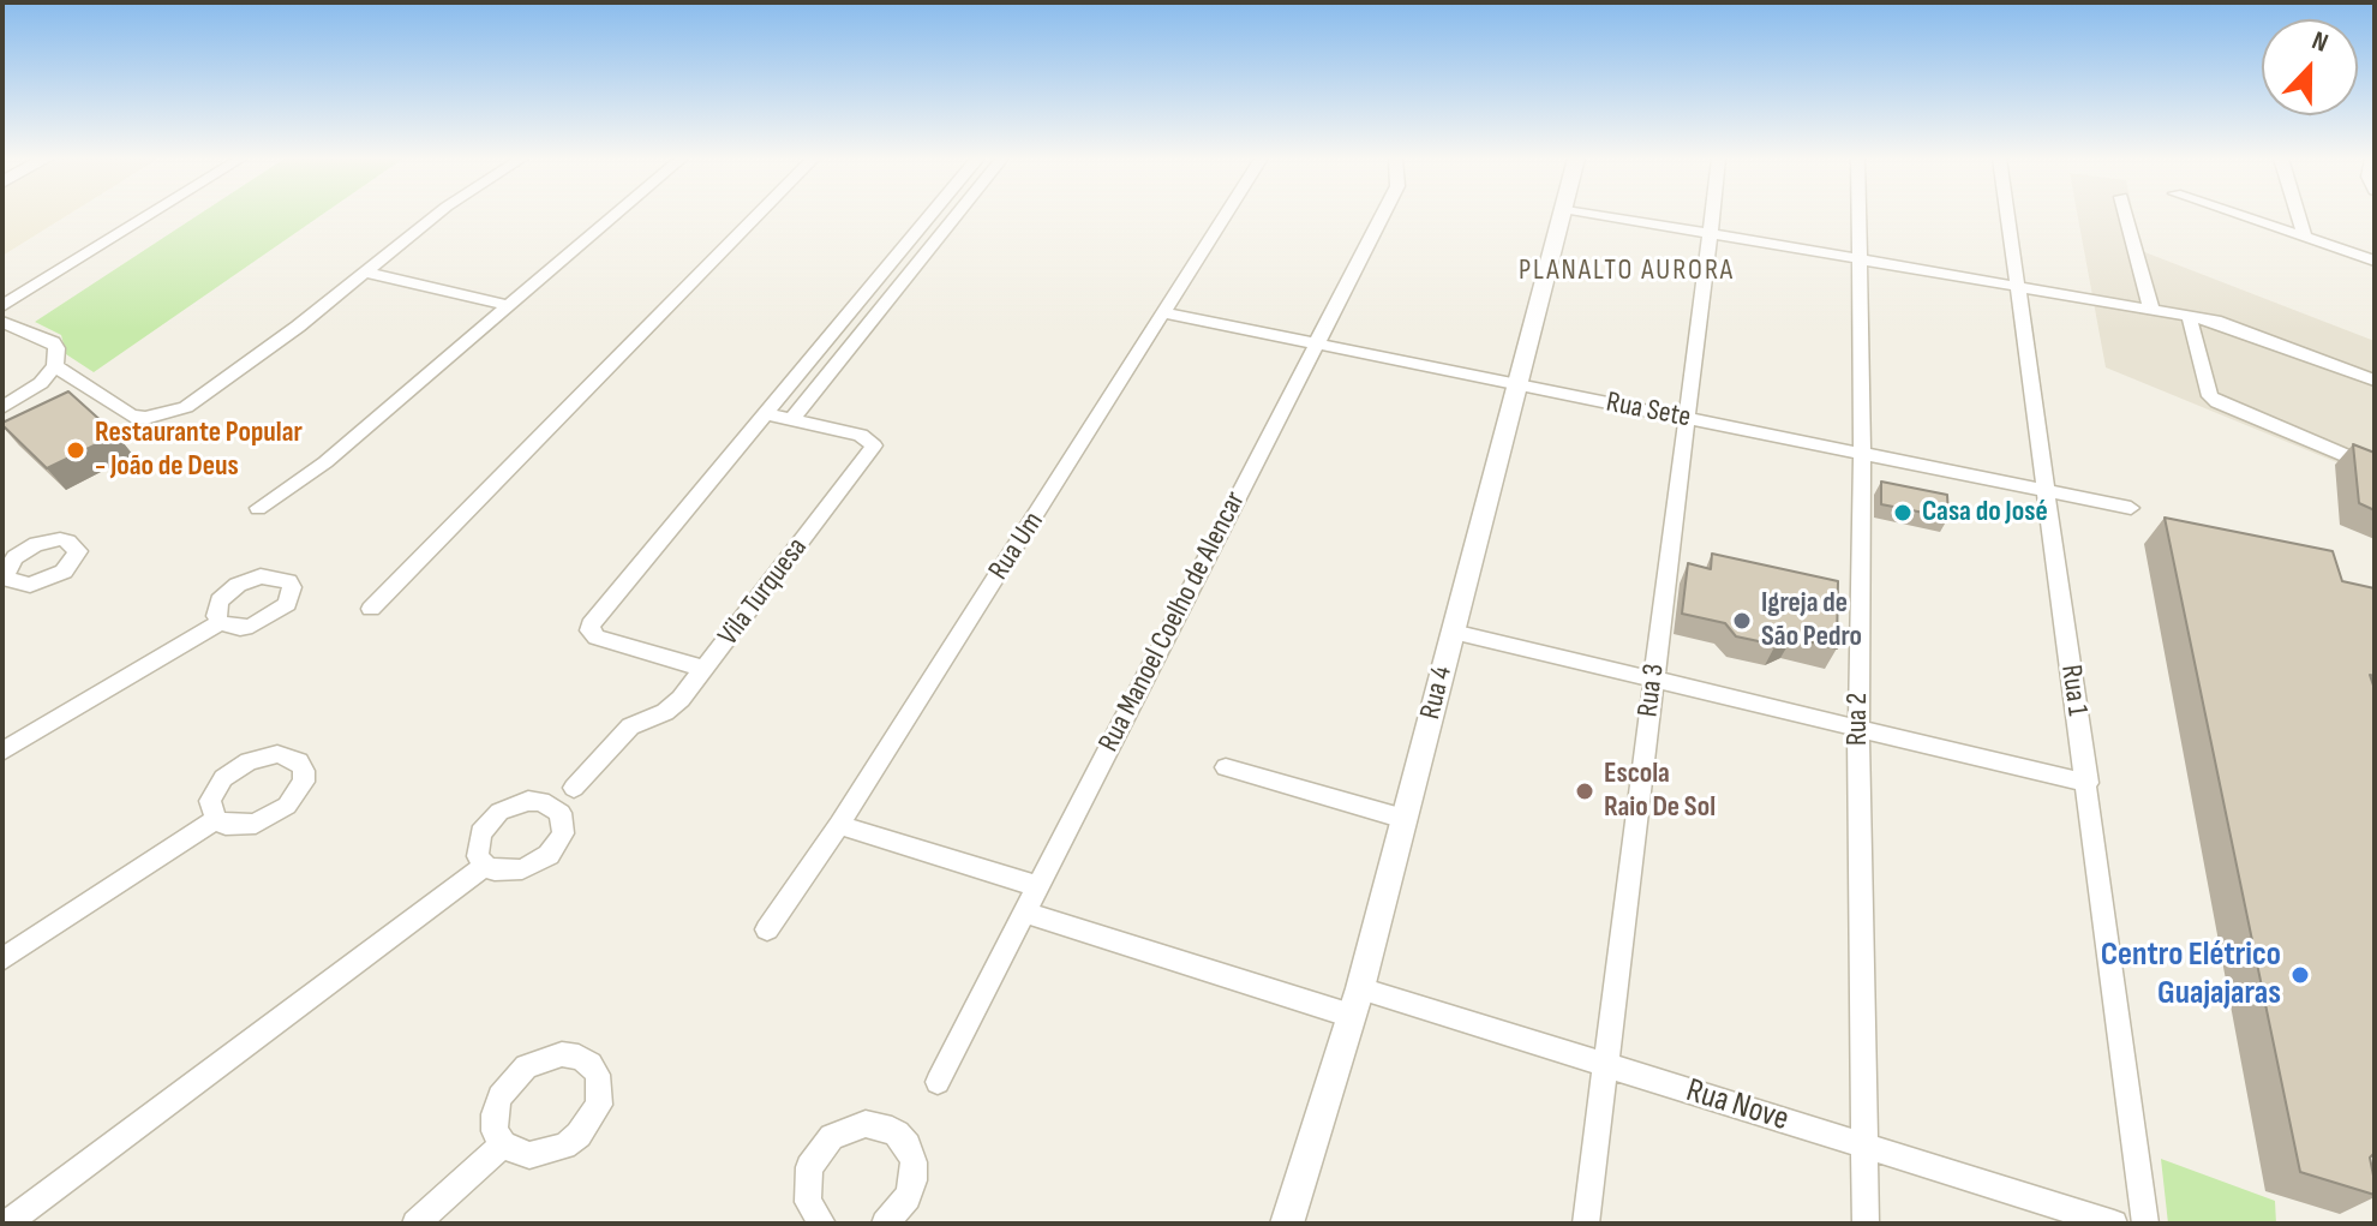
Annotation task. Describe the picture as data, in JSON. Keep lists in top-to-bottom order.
{
  "streets": {
    "street": [
      "Rua Sete",
      "Rua Um",
      "Vila Turquesa",
      "Rua Manoel Coelho de Alencar",
      "Rua 3",
      "Rua 1",
      "Rua 4",
      "Rua 2",
      "Rua Nove"
    ]
  },
  "crossings": [
    ["Rua Sete", "Rua Um"],
    ["Rua Sete", "Rua Manoel Coelho de Alencar"],
    ["Rua Sete", "Rua 3"],
    ["Rua Sete", "Rua 1"],
    ["Rua Sete", "Rua 4"],
    ["Rua Sete", "Rua 2"],
    ["Rua 3", "Rua Nove"],
    ["Rua 4", "Rua Nove"],
    ["Rua 2", "Rua Nove"]
  ],
  "districts": ["PLANALTO AURORA"],
  "places": [
    "Restaurante Popular - João de Deus",
    "Casa do José",
    "Igreja de São Pedro",
    "Escola Raio De Sol",
    "Centro Elétrico Guajajaras"
  ],
  "north": "top"
}
